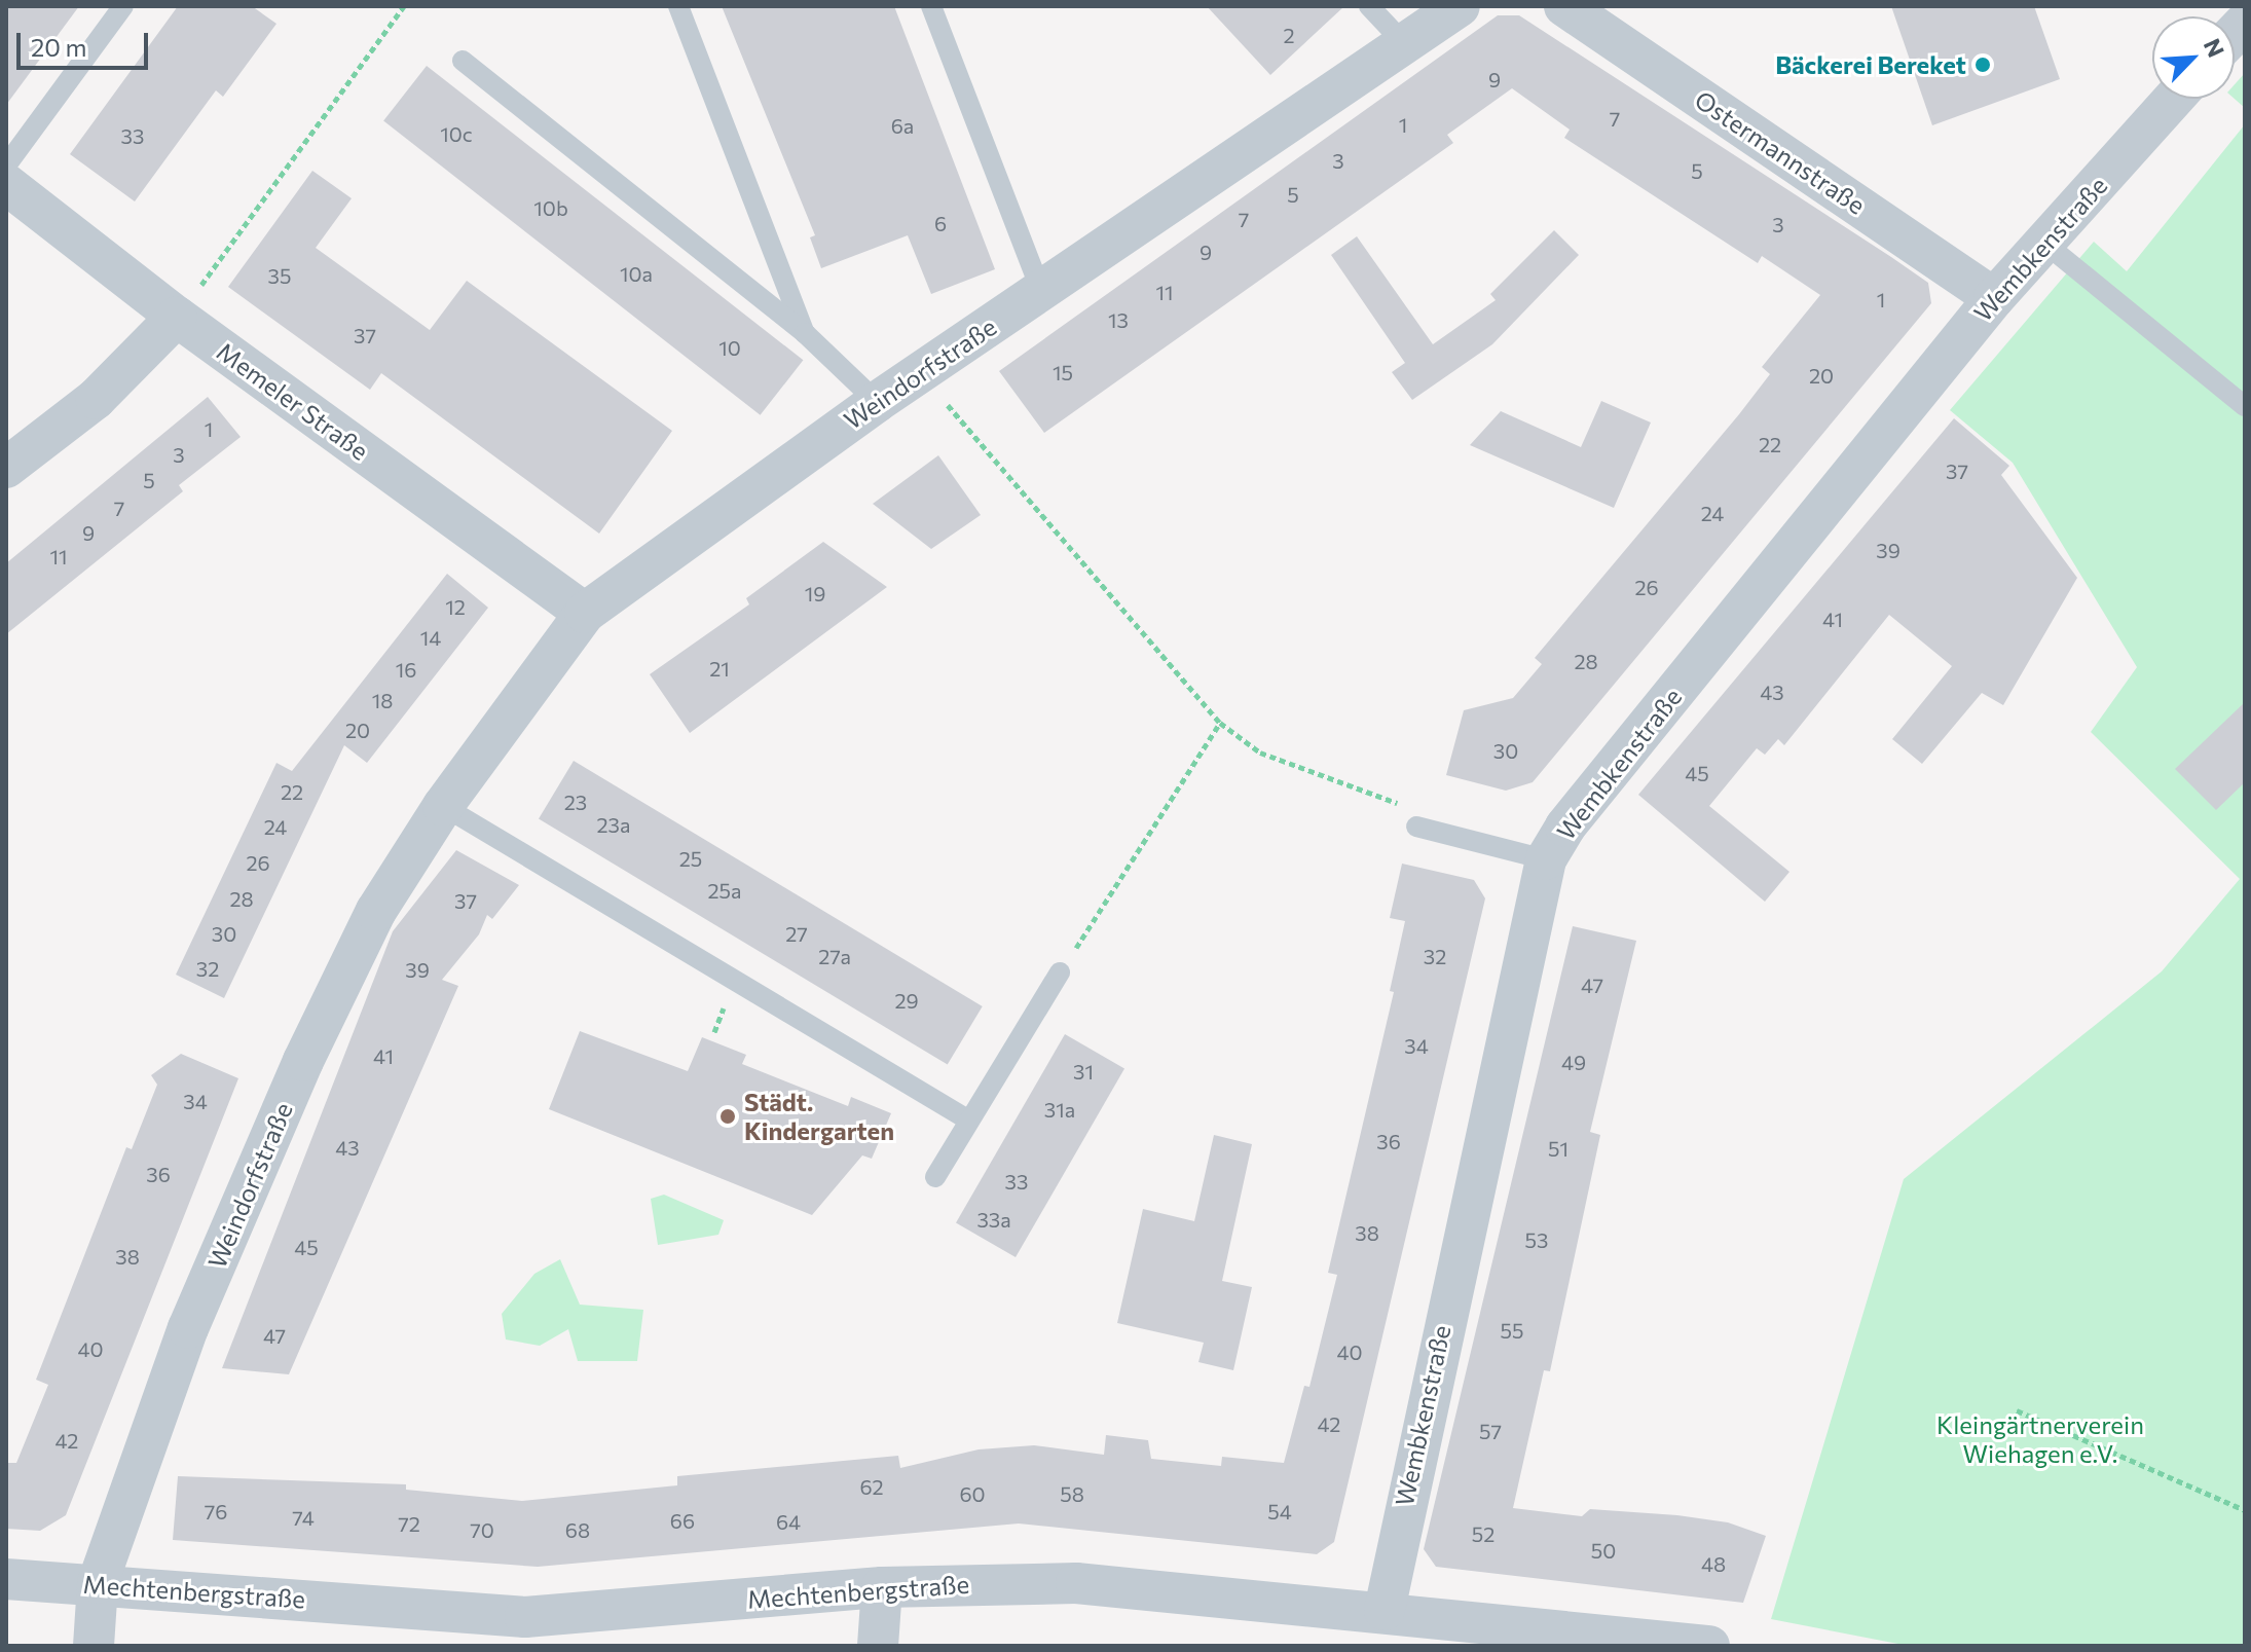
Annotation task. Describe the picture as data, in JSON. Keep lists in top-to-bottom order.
{
  "streets": {
    "street": [
      "Ostermannstraße",
      "Wembkenstraße",
      "Weindorfstraße",
      "Memeler Straße",
      "Mechtenbergstraße"
    ]
  },
  "crossings": [
    ["Ostermannstraße", "Wembkenstraße"],
    ["Wembkenstraße", "Mechtenbergstraße"],
    ["Weindorfstraße", "Memeler Straße"],
    ["Weindorfstraße", "Mechtenbergstraße"]
  ],
  "parks": ["Kleingärtnerverein Wiehagen e.V."],
  "places": ["Bäckerei Bereket", "Städt. Kindergarten"],
  "house_numbers": [
    "2",
    "9",
    "7",
    "1",
    "6a",
    "10c",
    "33",
    "3",
    "5",
    "5",
    "10b",
    "7",
    "6",
    "3",
    "9",
    "10a",
    "35",
    "11",
    "1",
    "13",
    "37",
    "10",
    "15",
    "20",
    "1",
    "22",
    "3",
    "37",
    "5",
    "7",
    "24",
    "9",
    "39",
    "11",
    "26",
    "19",
    "12",
    "41",
    "14",
    "28",
    "21",
    "16",
    "43",
    "18",
    "20",
    "30",
    "45",
    "22",
    "23",
    "23a",
    "24",
    "25",
    "26",
    "25a",
    "28",
    "37",
    "30",
    "27",
    "27a",
    "32",
    "32",
    "39",
    "47",
    "29",
    "34",
    "41",
    "49",
    "31",
    "34",
    "31a",
    "36",
    "43",
    "51",
    "36",
    "33",
    "33a",
    "38",
    "53",
    "45",
    "38",
    "55",
    "47",
    "40",
    "40",
    "42",
    "57",
    "42",
    "62",
    "60",
    "58",
    "76",
    "54",
    "74",
    "66",
    "64",
    "72",
    "70",
    "68",
    "52",
    "50",
    "48"
  ],
  "scale_bar": "20 m",
  "north": "top right"
}
